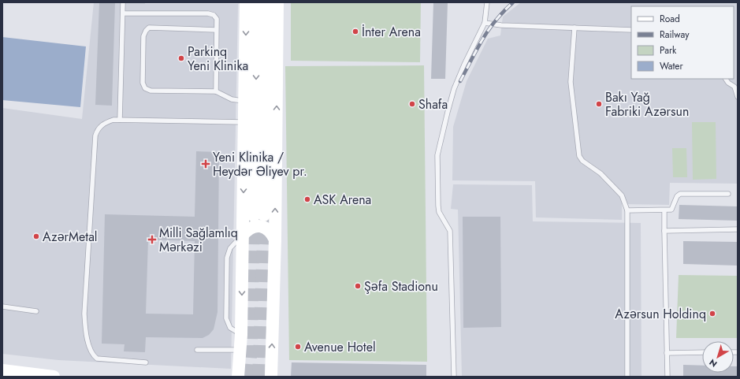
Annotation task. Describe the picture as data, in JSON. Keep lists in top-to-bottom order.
{
  "places": {
    "other": [
      "İnter Arena",
      "Parkinq Yeni Klinika",
      "Shafa",
      "Bakı Yağ Fabriki Azərsun",
      "ASK Arena",
      "AzərMetal",
      "Şəfa Stadionu",
      "Azərsun Holdinq",
      "Avenue Hotel"
    ],
    "health": ["Yeni Klinika / Heydər Əliyev pr.", "Milli Sağlamlıq Mərkəzi"]
  },
  "legend": [
    "Road",
    "Railway",
    "Park",
    "Water"
  ],
  "north": "bottom left"
}
